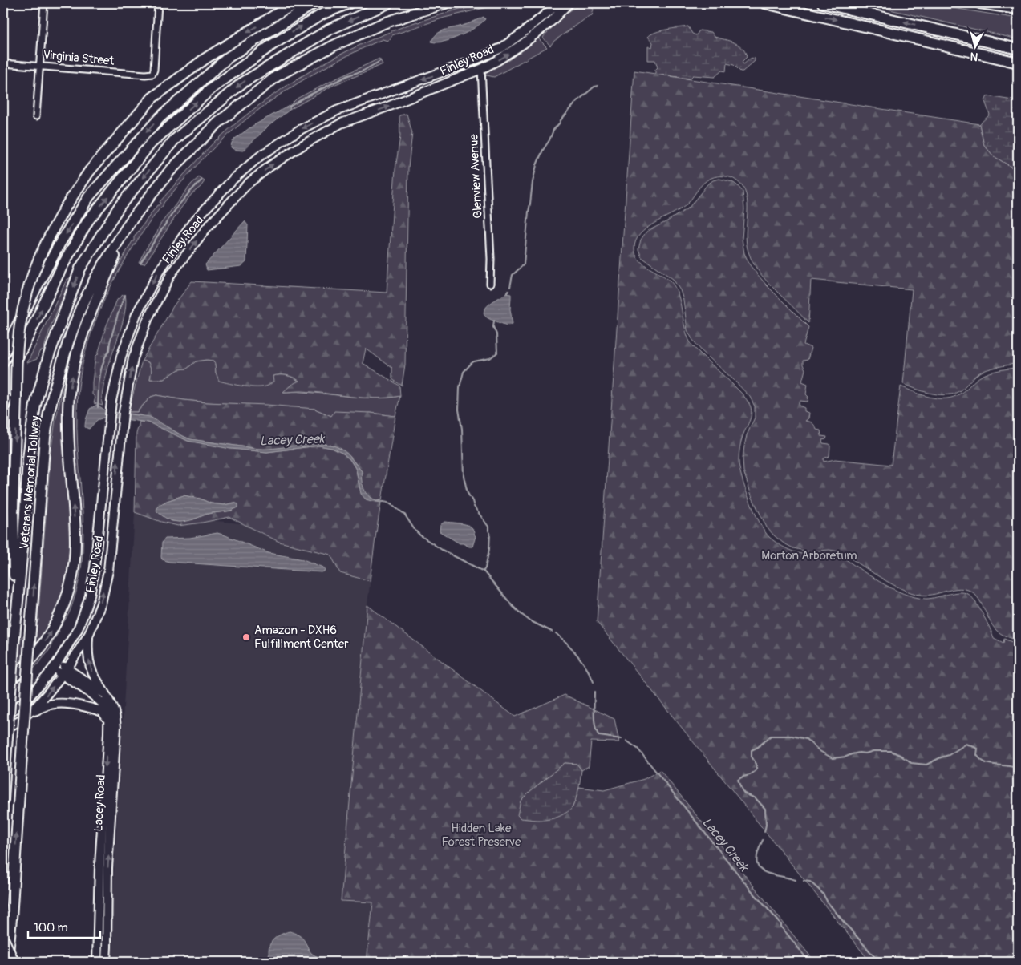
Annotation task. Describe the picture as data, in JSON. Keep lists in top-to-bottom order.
{
  "streets": {
    "highway": ["Veterans Memorial Tollway"],
    "main road": ["Finley Road", "Lacey Road"],
    "street": ["Virginia Street", "Glenview Avenue"]
  },
  "crossings": [
    ["Finley Road", "Glenview Avenue"],
    ["Finley Road", "Lacey Road"]
  ],
  "water": ["Lacey Creek"],
  "parks": ["Morton Arboretum", "Hidden Lake Forest Preserve"],
  "places": ["Amazon - DXH6 Fulfillment Center"],
  "scale_bar": "100 m",
  "north": "bottom"
}
